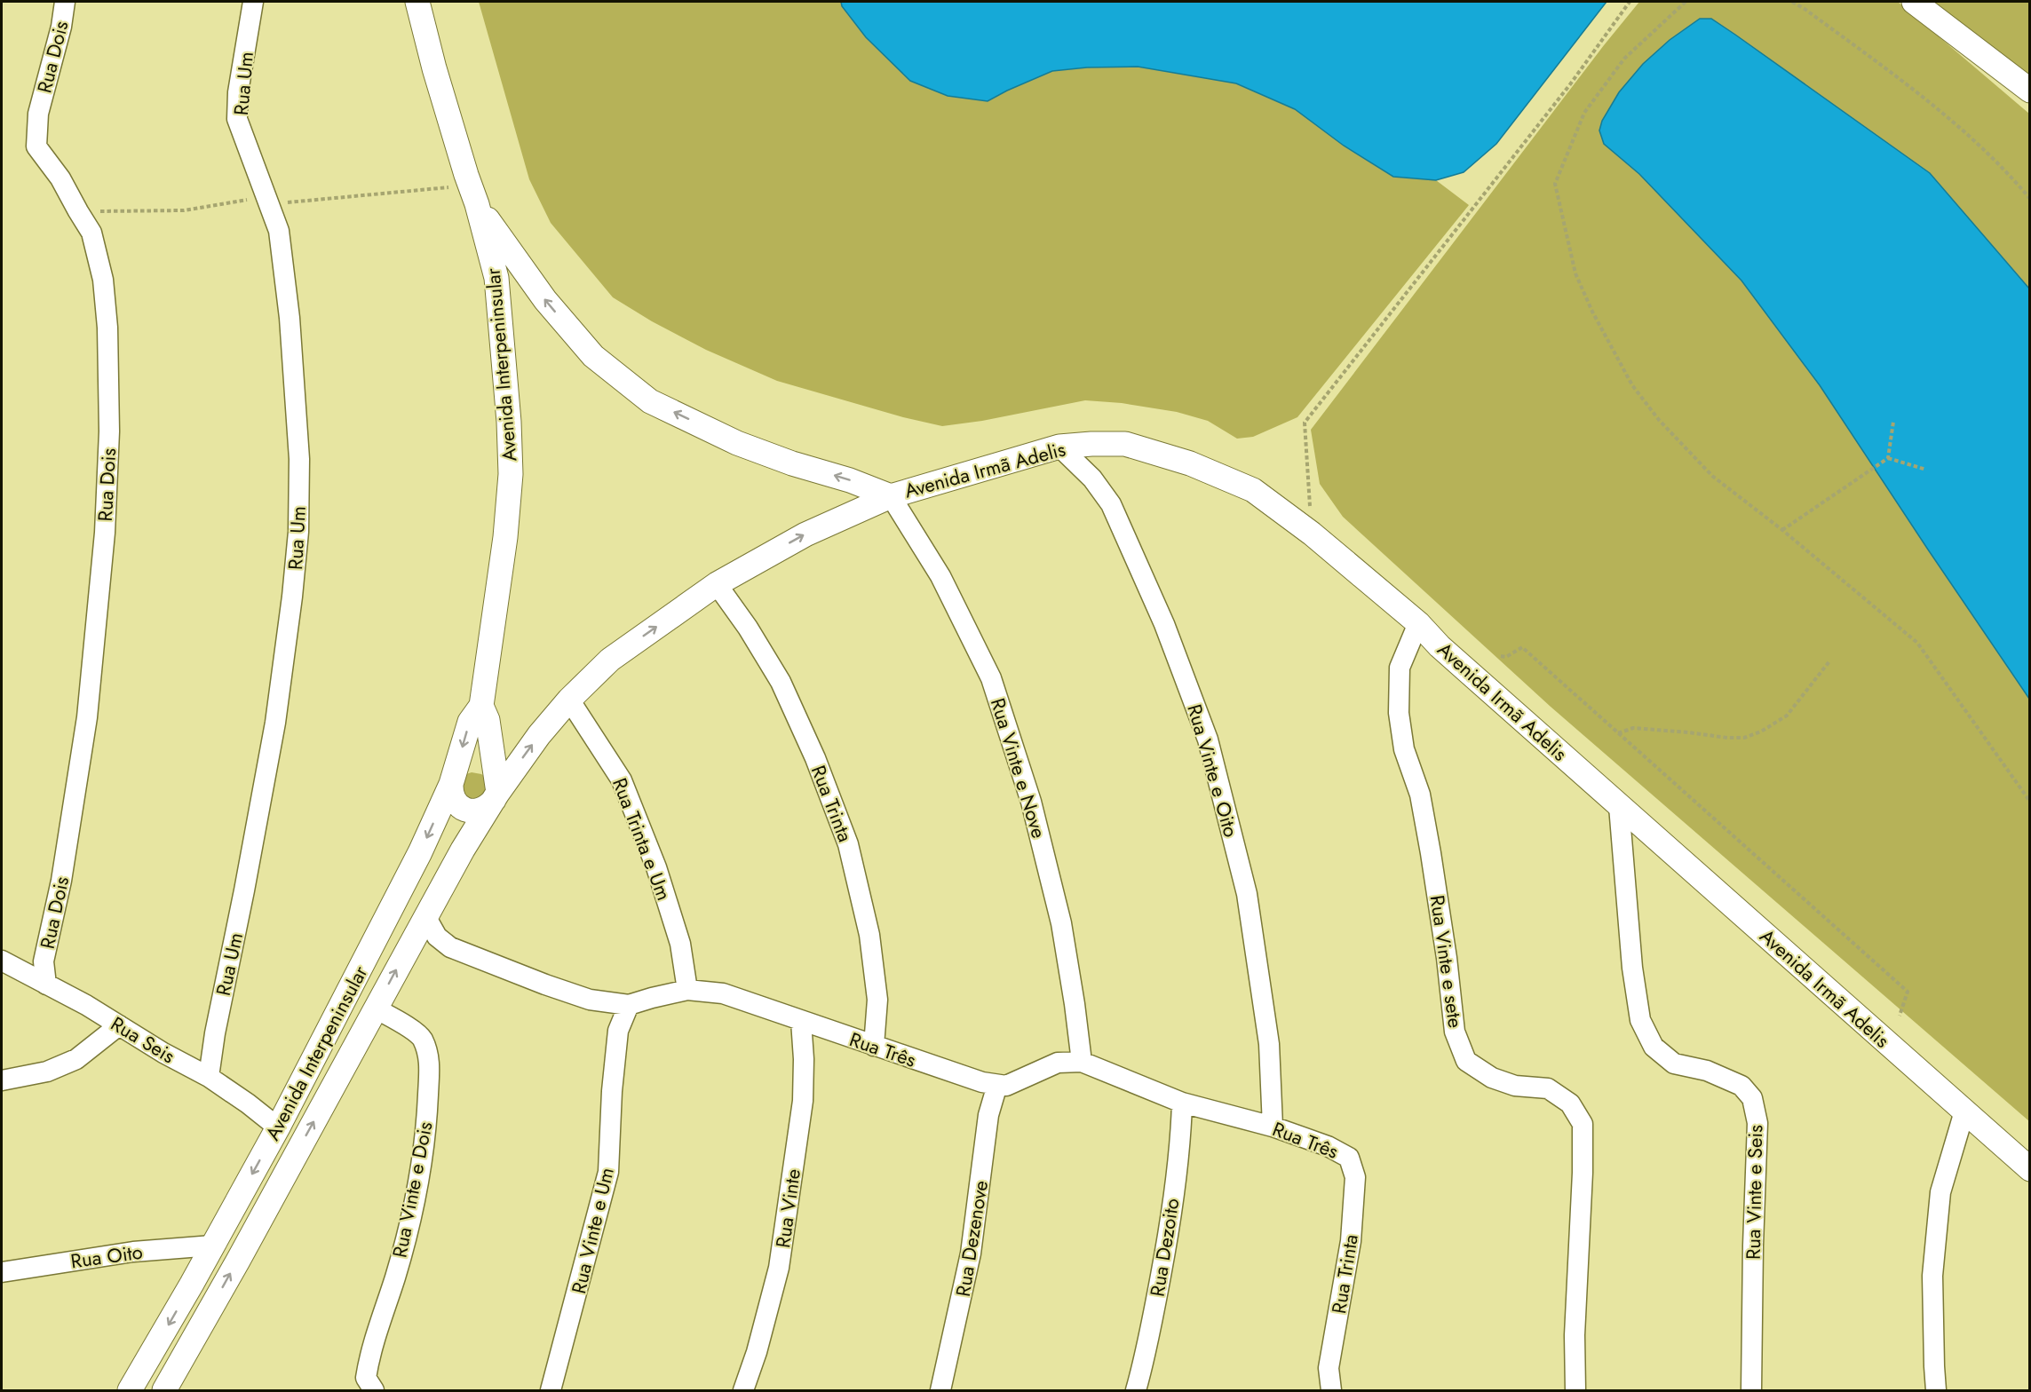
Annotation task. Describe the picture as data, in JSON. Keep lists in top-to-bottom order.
{
  "streets": {
    "street": [
      "Rua Dois",
      "Rua Um",
      "Avenida Interpeninsular",
      "Avenida Irmã Adelis",
      "Rua Vinte e Nove",
      "Rua Vinte e Oito",
      "Rua Trinta",
      "Rua Trinta e Um",
      "Rua Vinte e sete",
      "Rua Seis",
      "Rua Três",
      "Rua Vinte e Dois",
      "Rua Vinte e Seis",
      "Rua Vinte",
      "Rua Vinte e Um",
      "Rua Dezenove",
      "Rua Dezoito",
      "Rua Oito"
    ]
  },
  "crossings": [
    ["Rua Dois", "Rua Seis"],
    ["Rua Um", "Rua Seis"],
    ["Avenida Interpeninsular", "Avenida Irmã Adelis"],
    ["Avenida Interpeninsular", "Rua Seis"],
    ["Avenida Interpeninsular", "Rua Três"],
    ["Avenida Interpeninsular", "Rua Vinte e Dois"],
    ["Avenida Interpeninsular", "Rua Oito"],
    ["Avenida Irmã Adelis", "Rua Vinte e Nove"],
    ["Avenida Irmã Adelis", "Rua Vinte e Oito"],
    ["Avenida Irmã Adelis", "Rua Trinta"],
    ["Avenida Irmã Adelis", "Rua Trinta e Um"],
    ["Avenida Irmã Adelis", "Rua Vinte e sete"],
    ["Avenida Irmã Adelis", "Rua Vinte e Seis"],
    ["Rua Vinte e Nove", "Rua Três"],
    ["Rua Vinte e Oito", "Rua Três"],
    ["Rua Trinta", "Rua Três"],
    ["Rua Trinta e Um", "Rua Três"],
    ["Rua Três", "Rua Vinte"],
    ["Rua Três", "Rua Vinte e Um"],
    ["Rua Três", "Rua Dezenove"],
    ["Rua Três", "Rua Dezoito"]
  ]
}
